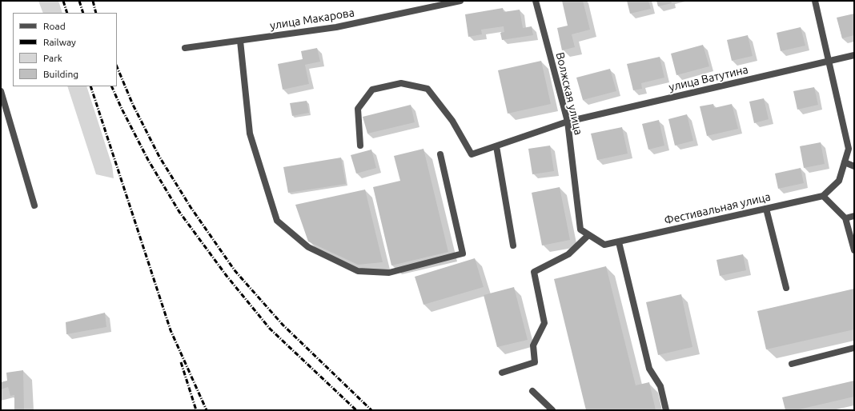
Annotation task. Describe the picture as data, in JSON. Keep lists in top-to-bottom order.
{
  "streets": {
    "street": [
      "улица Макарова",
      "улица Ватутина",
      "Волжская улица",
      "Фестивальная улица"
    ]
  },
  "crossings": [
    ["улица Ватутина", "Волжская улица"],
    ["Волжская улица", "Фестивальная улица"]
  ],
  "legend": [
    "Road",
    "Railway",
    "Park",
    "Building"
  ]
}
